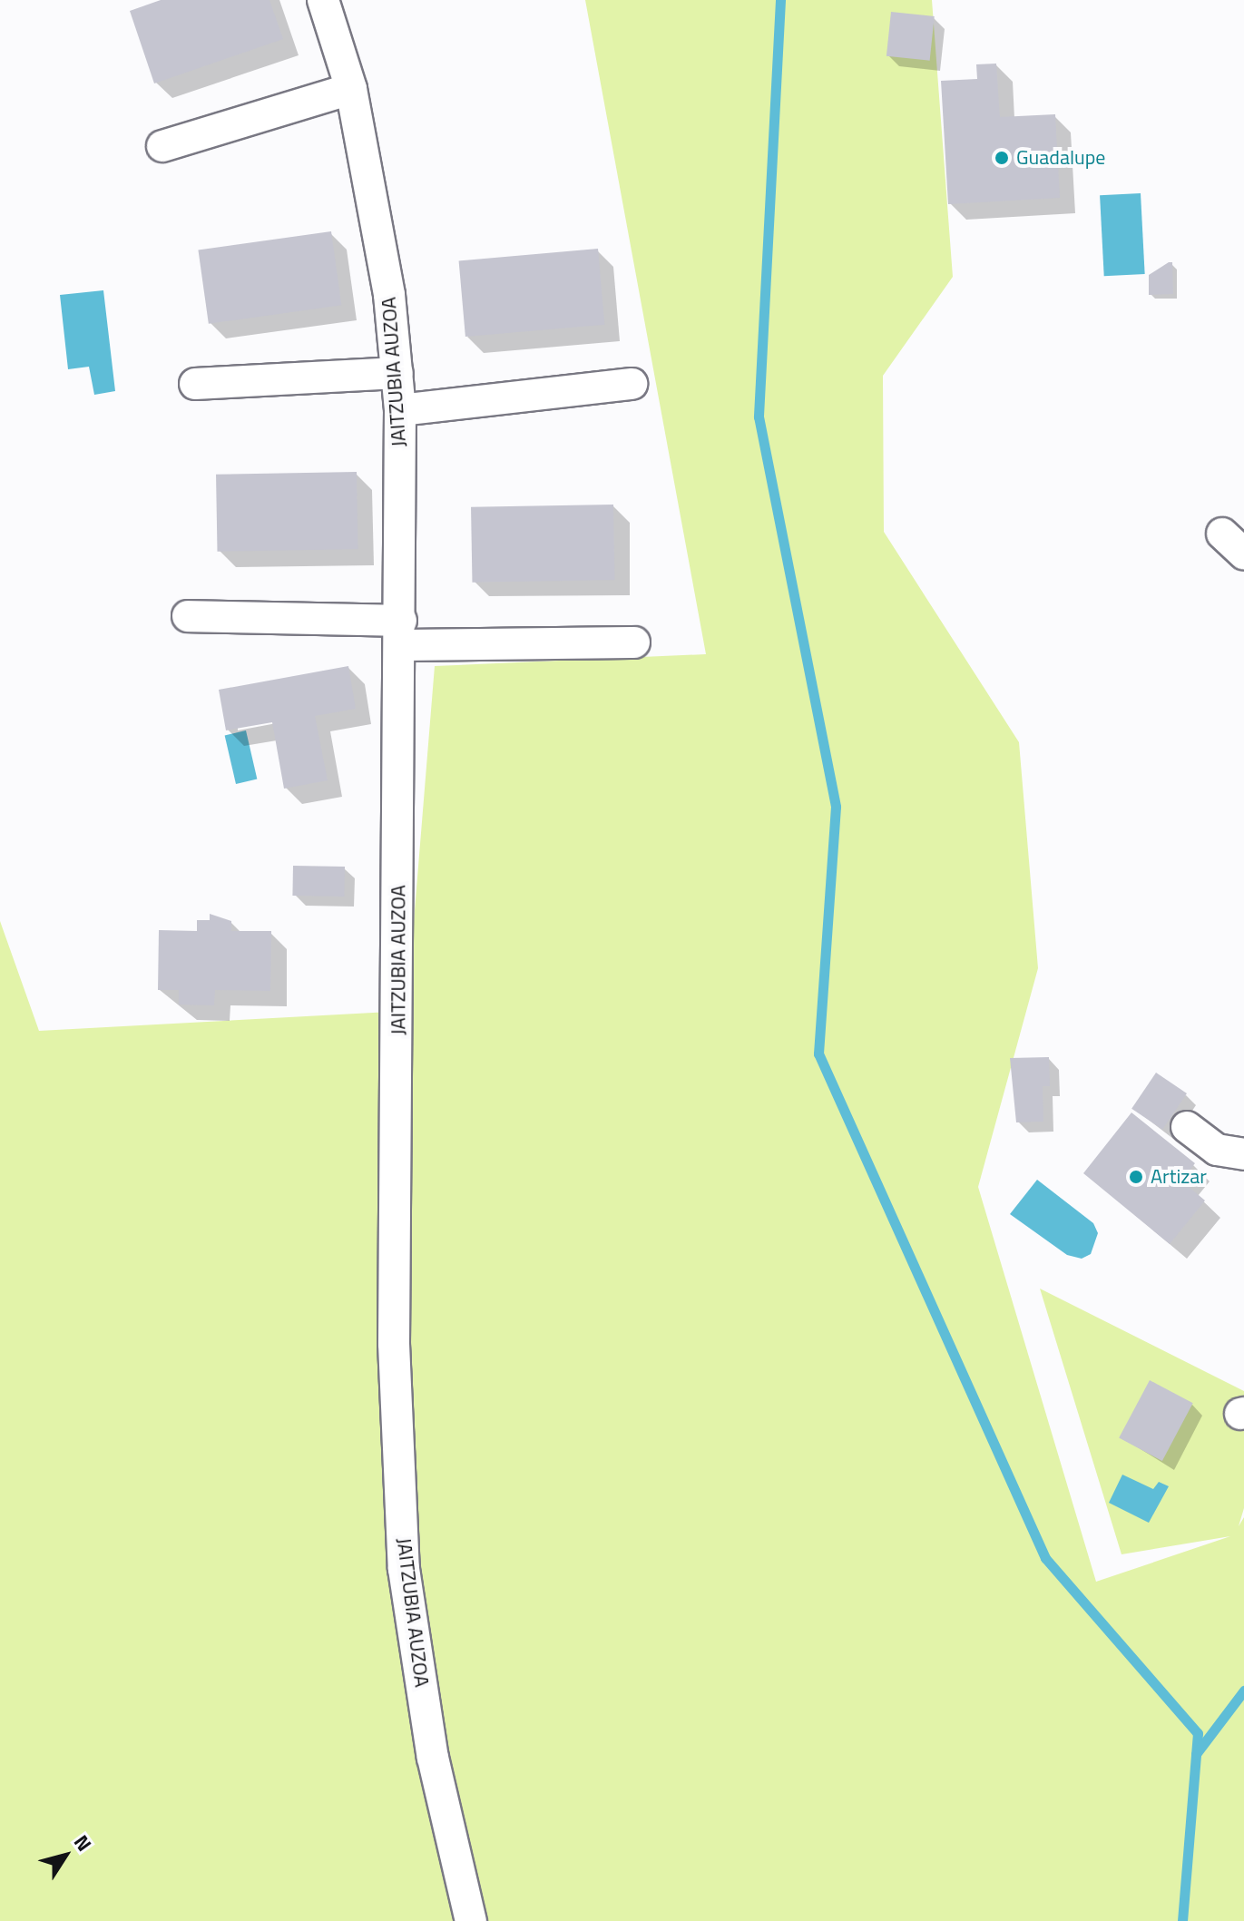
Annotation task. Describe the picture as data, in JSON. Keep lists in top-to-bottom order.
{
  "streets": {
    "street": ["JAITZUBIA AUZOA"]
  },
  "places": ["Guadalupe", "Artizar"],
  "north": "top right"
}
